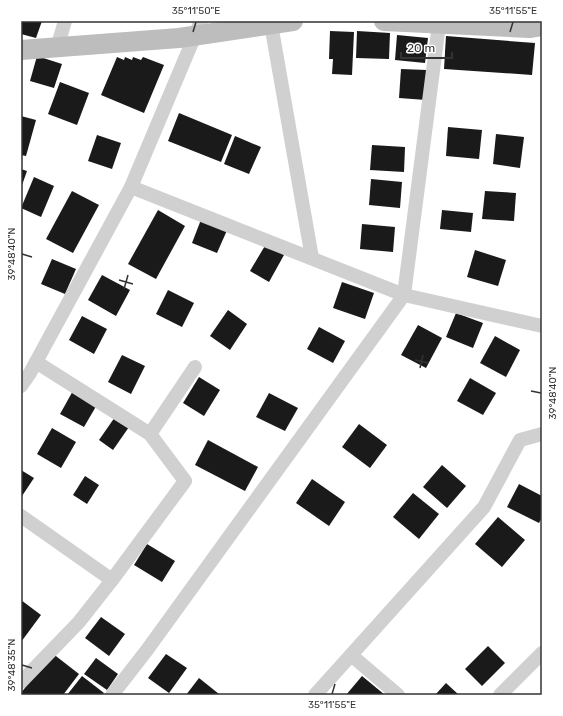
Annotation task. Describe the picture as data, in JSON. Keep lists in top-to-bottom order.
{
  "scale_bar": "20 m",
  "coordinates": [
    "35°11'50\"E",
    "35°11'55\"E",
    "39°48'40\"N",
    "39°48'35\"N"
  ]
}
